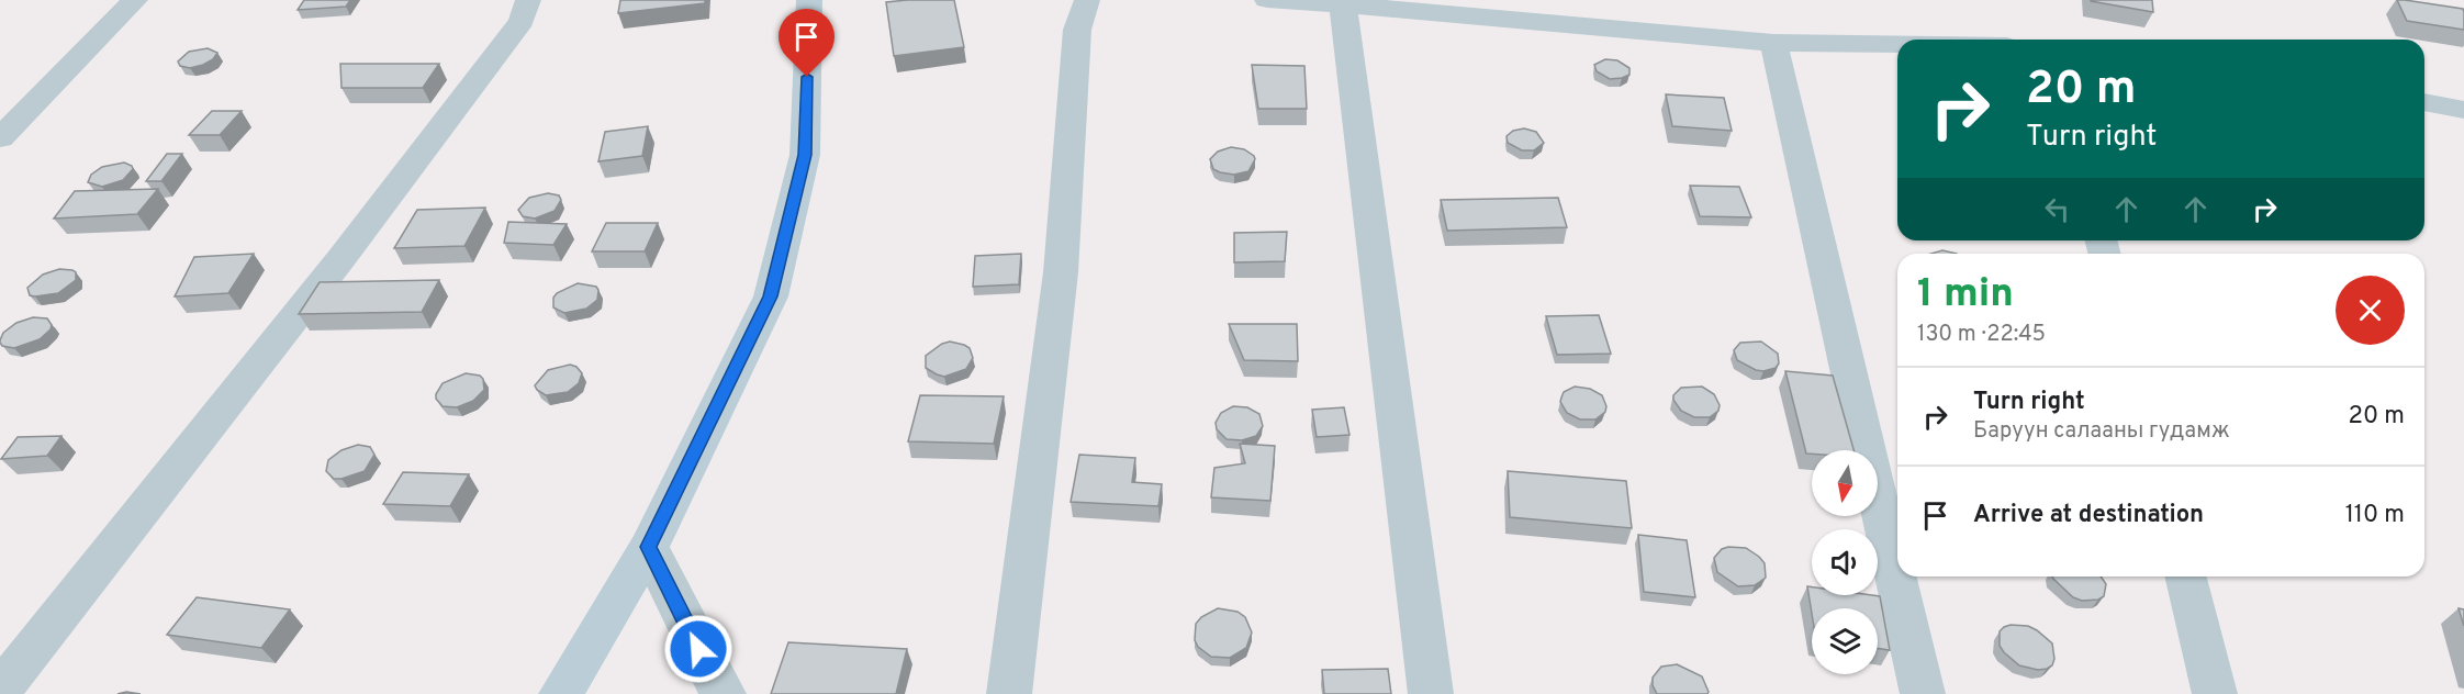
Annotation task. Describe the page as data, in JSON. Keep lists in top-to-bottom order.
{
  "north": "bottom",
  "page": {
    "turn": ["20 m", "Turn right"],
    "heading": ["1 min", "130 m · 22:45"],
    "list": [
      {
        "name": "Turn right",
        "note": "Баруун салааны гудамж",
        "value": "20 m"
      },
      {
        "name": "Arrive at destination",
        "value": "110 m"
      }
    ]
  }
}
